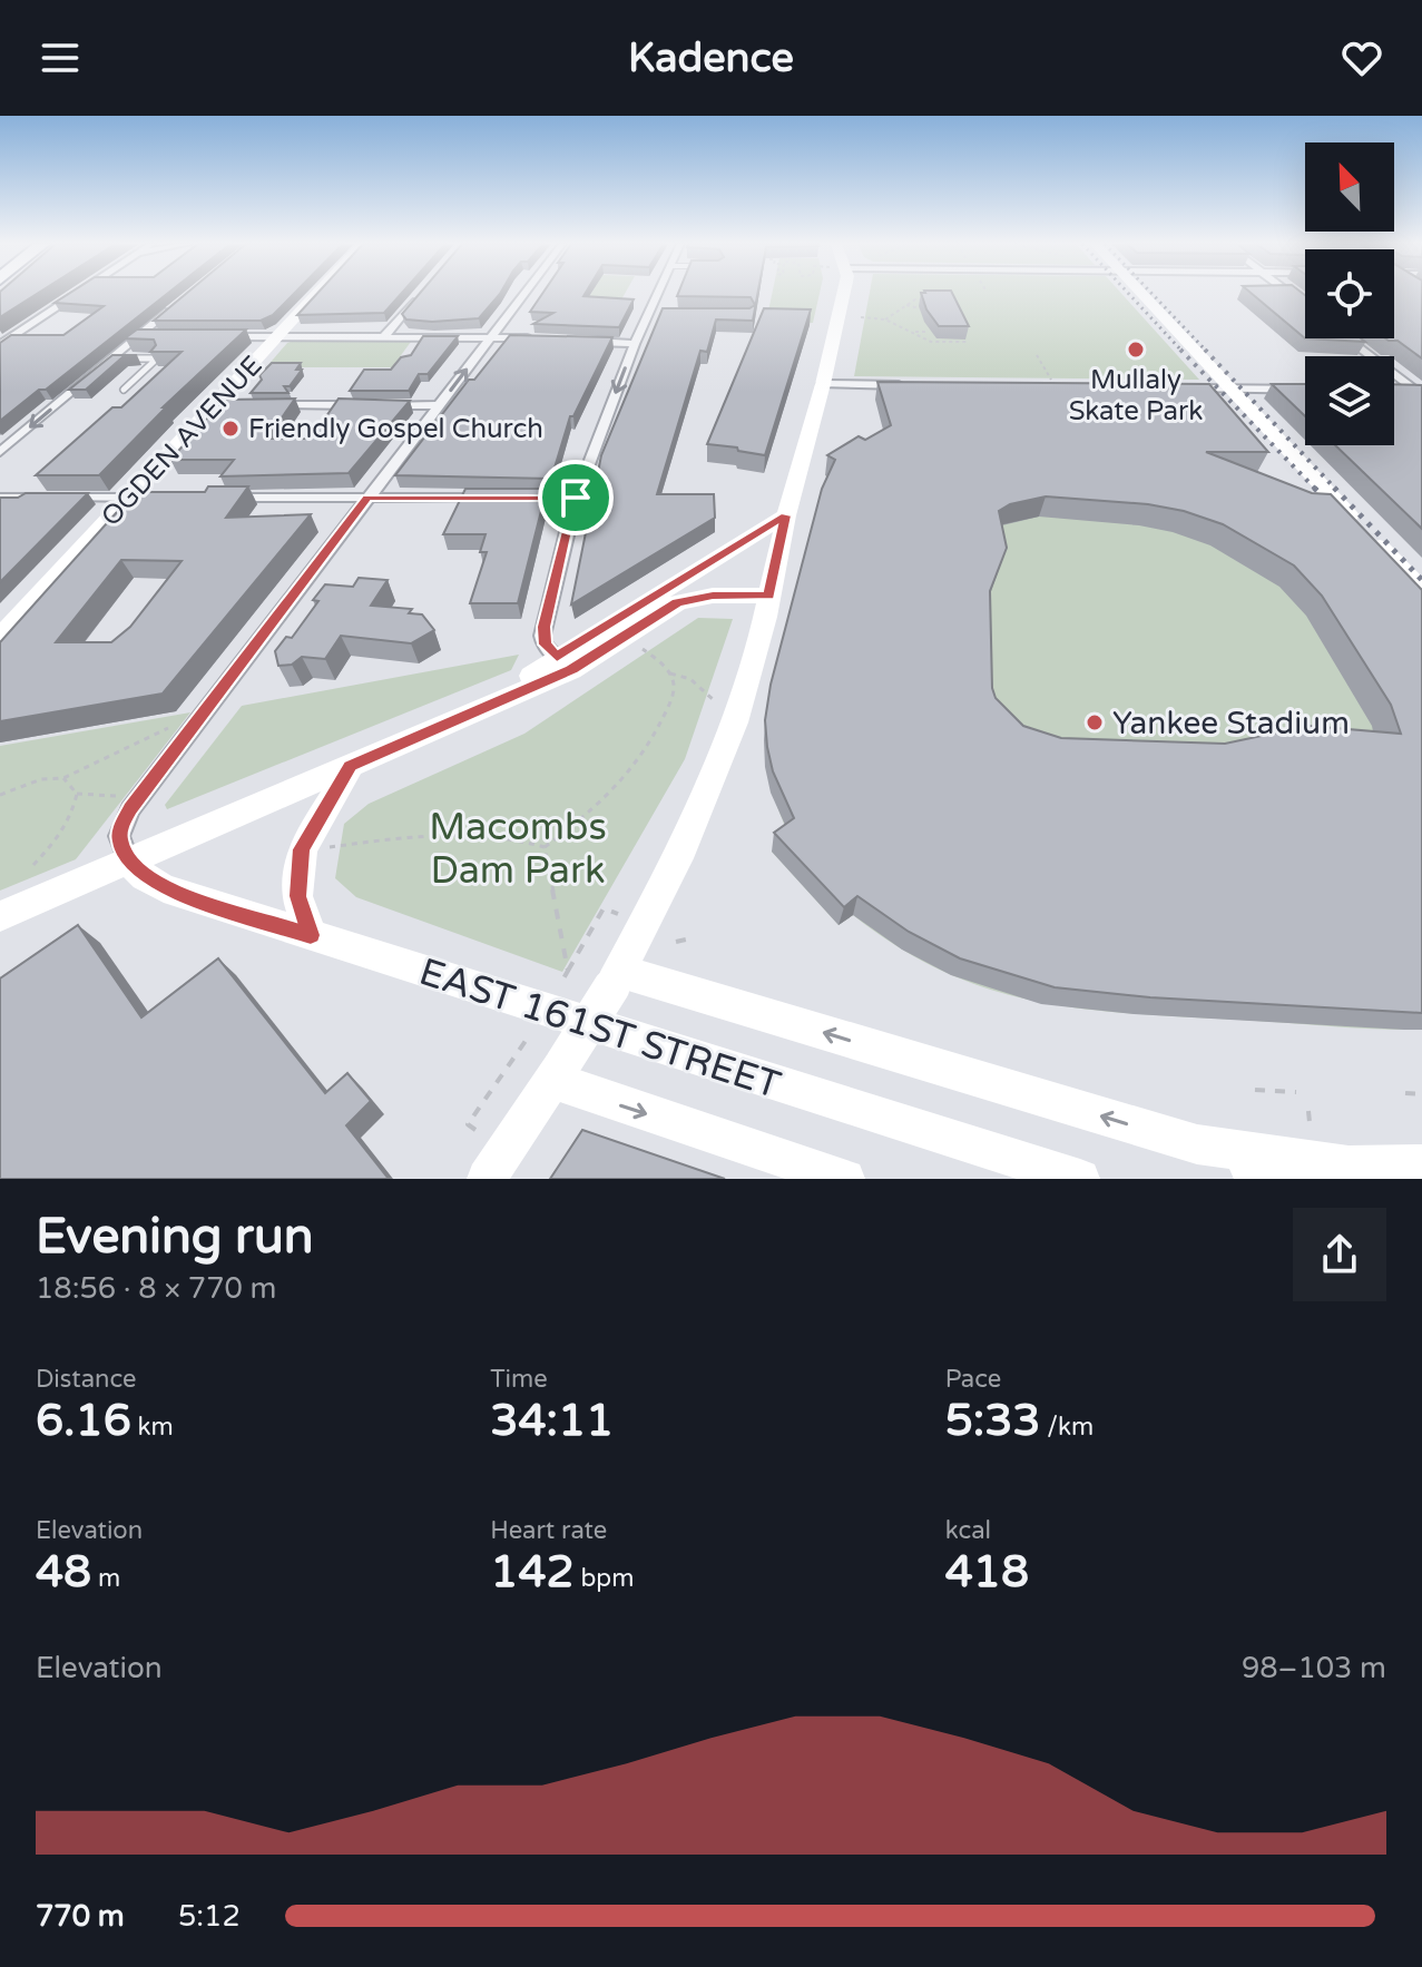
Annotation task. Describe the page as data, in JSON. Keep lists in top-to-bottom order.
{
  "streets": {
    "main road": ["OGDEN AVENUE", "EAST 161ST STREET"]
  },
  "parks": ["Macombs Dam Park"],
  "places": ["Mullaly Skate Park", "Friendly Gospel Church", "Yankee Stadium"],
  "north": "top left",
  "page": {
    "header": "Kadence",
    "heading": ["Evening run", "18:56 · 8 × 770 m"],
    "stats": [
      ["Distance", "6.16 km"],
      ["Time", "34:11"],
      ["Pace", "5:33 /km"],
      ["Elevation", "48 m"],
      ["Heart rate", "142 bpm"],
      ["kcal", "418"]
    ],
    "chart": ["Elevation", "98–103 m"],
    "list": [
      {
        "name": "770 m",
        "note": "5:12"
      }
    ]
  }
}
